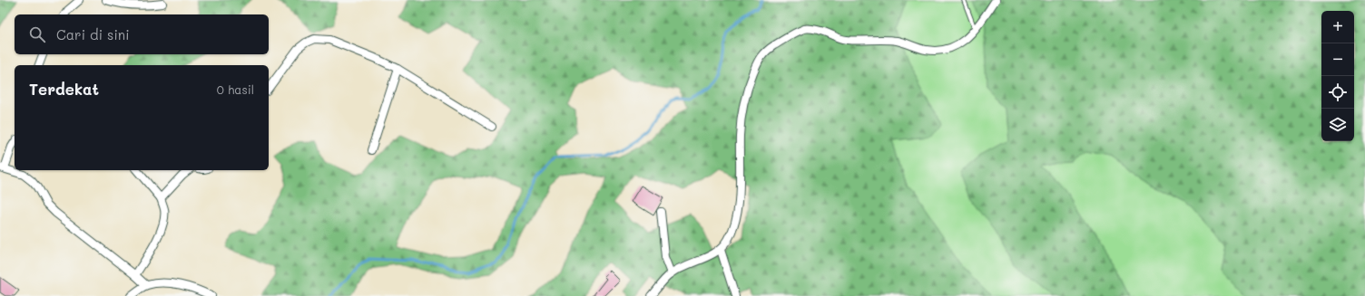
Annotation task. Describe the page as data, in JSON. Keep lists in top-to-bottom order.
{
  "page": {
    "map_buttons": ["+", "−"],
    "search": "Cari di sini",
    "heading": ["Terdekat", "0 hasil"]
  }
}
